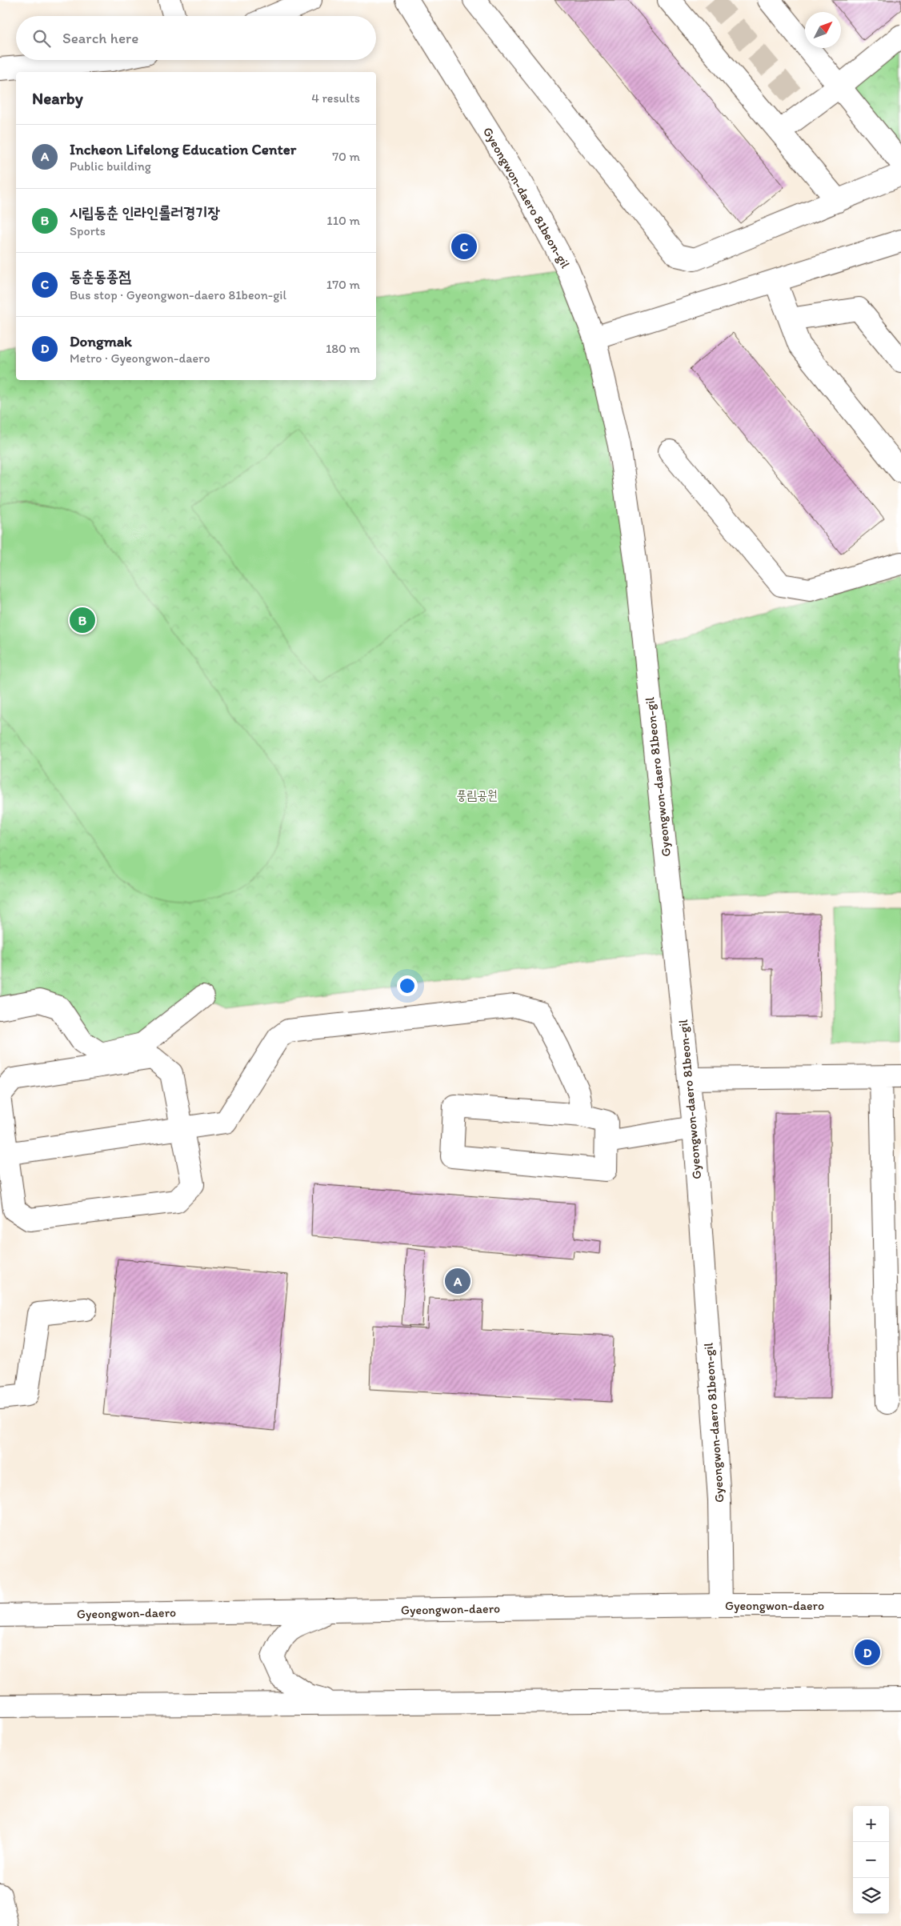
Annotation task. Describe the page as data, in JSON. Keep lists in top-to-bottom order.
{
  "streets": {
    "main road": ["Gyeongwon-daero 81beon-gil", "Gyeongwon-daero"]
  },
  "crossings": [
    ["Gyeongwon-daero 81beon-gil", "Gyeongwon-daero"]
  ],
  "parks": ["풍림공원"],
  "north": "top right",
  "page": {
    "search": "Search here",
    "heading": ["Nearby", "4 results"],
    "list": [
      {
        "mark": "A",
        "name": "Incheon Lifelong Education Center",
        "note": "Public building",
        "value": "70 m"
      },
      {
        "mark": "B",
        "name": "시립동춘 인라인롤러경기장",
        "note": "Sports",
        "value": "110 m"
      },
      {
        "mark": "C",
        "name": "동춘동종점",
        "note": "Bus stop · Gyeongwon-daero 81beon-gil",
        "value": "170 m"
      },
      {
        "mark": "D",
        "name": "Dongmak",
        "note": "Metro · Gyeongwon-daero",
        "value": "180 m"
      }
    ],
    "pins": [
      "C",
      "B",
      "A",
      "D"
    ],
    "map_buttons": ["+", "−"]
  }
}
